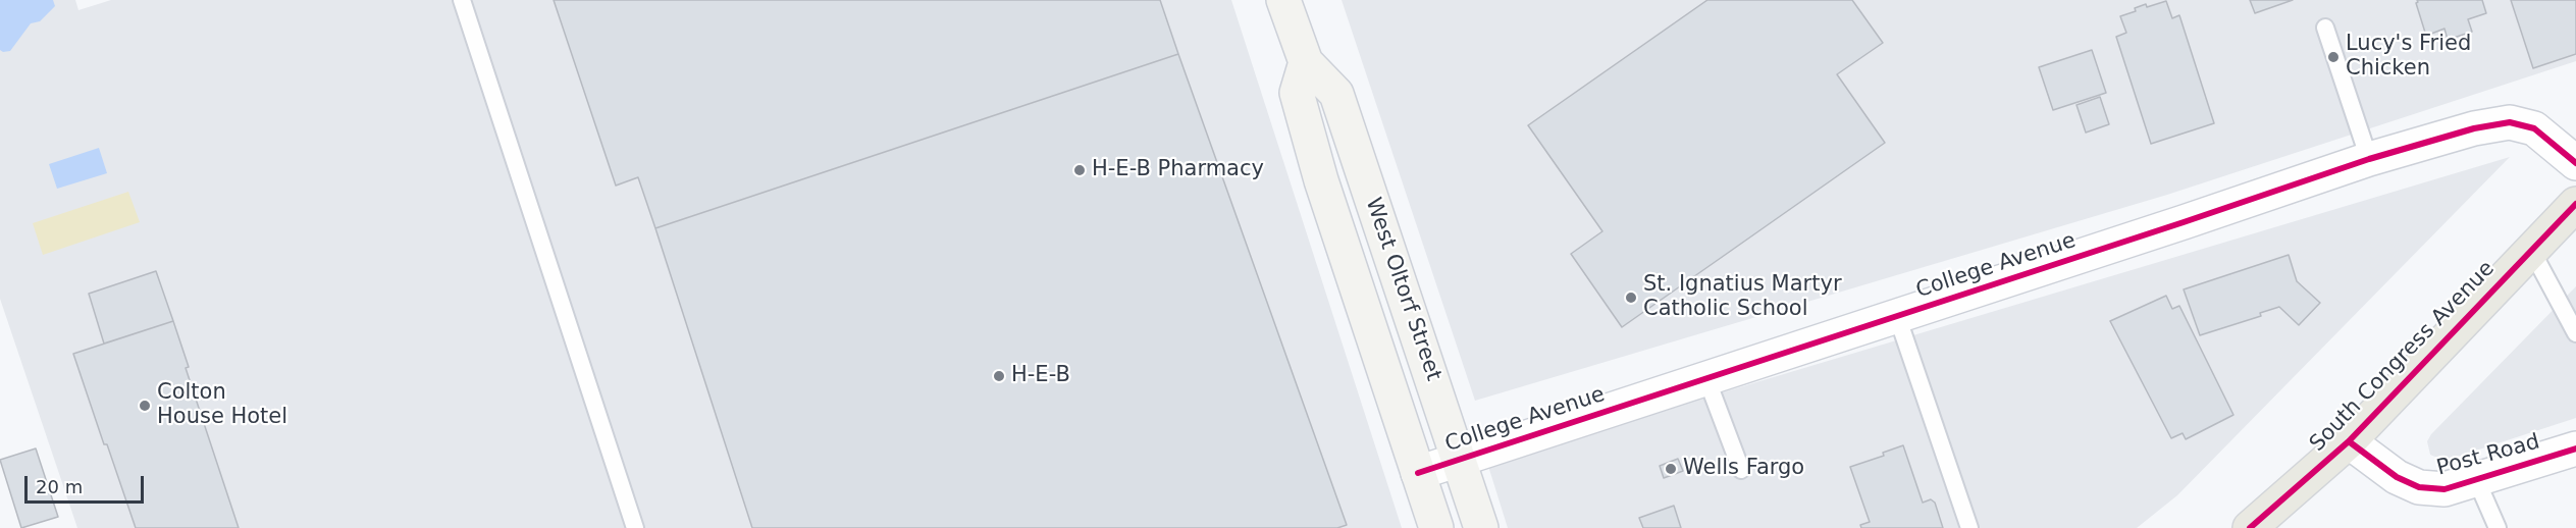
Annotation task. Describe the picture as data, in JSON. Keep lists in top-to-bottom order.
{
  "streets": {
    "main road": ["West Oltorf Street", "South Congress Avenue"],
    "street": ["College Avenue", "Post Road"]
  },
  "crossings": [
    ["College Avenue", "West Oltorf Street"],
    ["South Congress Avenue", "Post Road"]
  ],
  "places": [
    "Lucy's Fried Chicken",
    "H-E-B Pharmacy",
    "St. Ignatius Martyr Catholic School",
    "H-E-B",
    "Colton House Hotel",
    "Wells Fargo"
  ],
  "scale_bar": "20 m"
}
